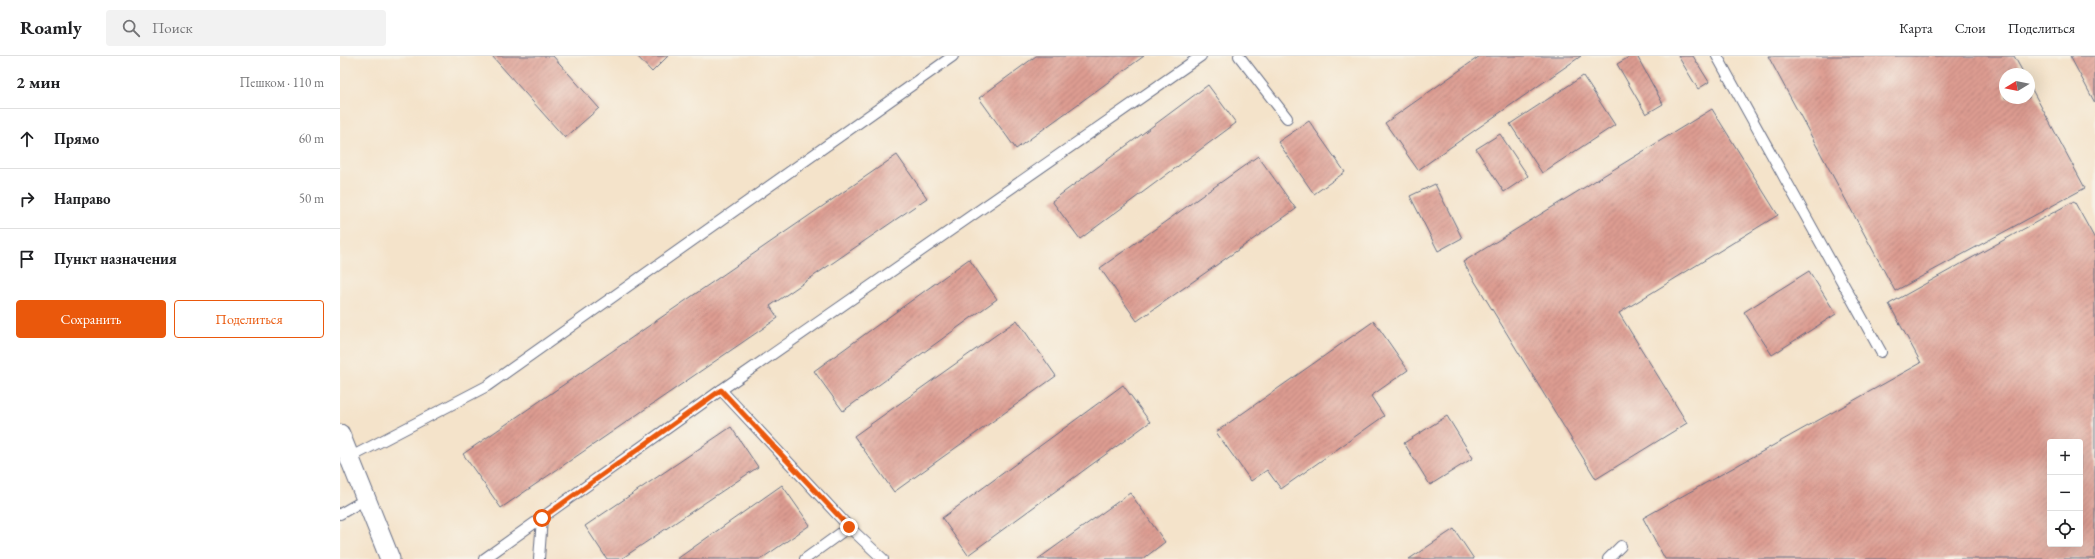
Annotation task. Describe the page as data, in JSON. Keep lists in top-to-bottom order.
{
  "north": "left",
  "page": {
    "header": "Roamly",
    "search": "Поиск",
    "nav": ["Карта", "Слои", "Поделиться"],
    "heading": ["2 мин", "Пешком · 110 m"],
    "list": [
      ["Прямо", "60 m"],
      ["Направо", "50 m"],
      "Пункт назначения"
    ],
    "buttons": ["Сохранить", "Поделиться"],
    "map_buttons": ["+", "−"]
  }
}
